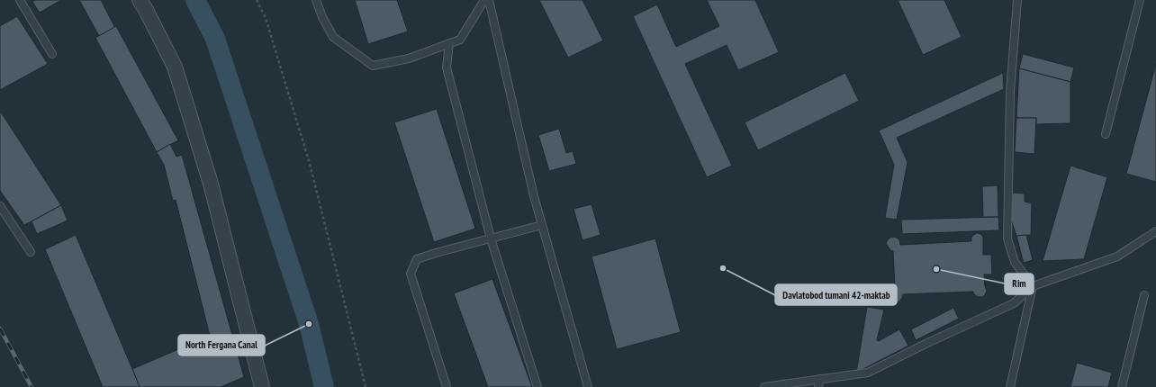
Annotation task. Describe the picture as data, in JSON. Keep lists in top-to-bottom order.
{
  "places": ["Davlatobod tumani 42-maktab", "Rim", "North Fergana Canal"]
}
